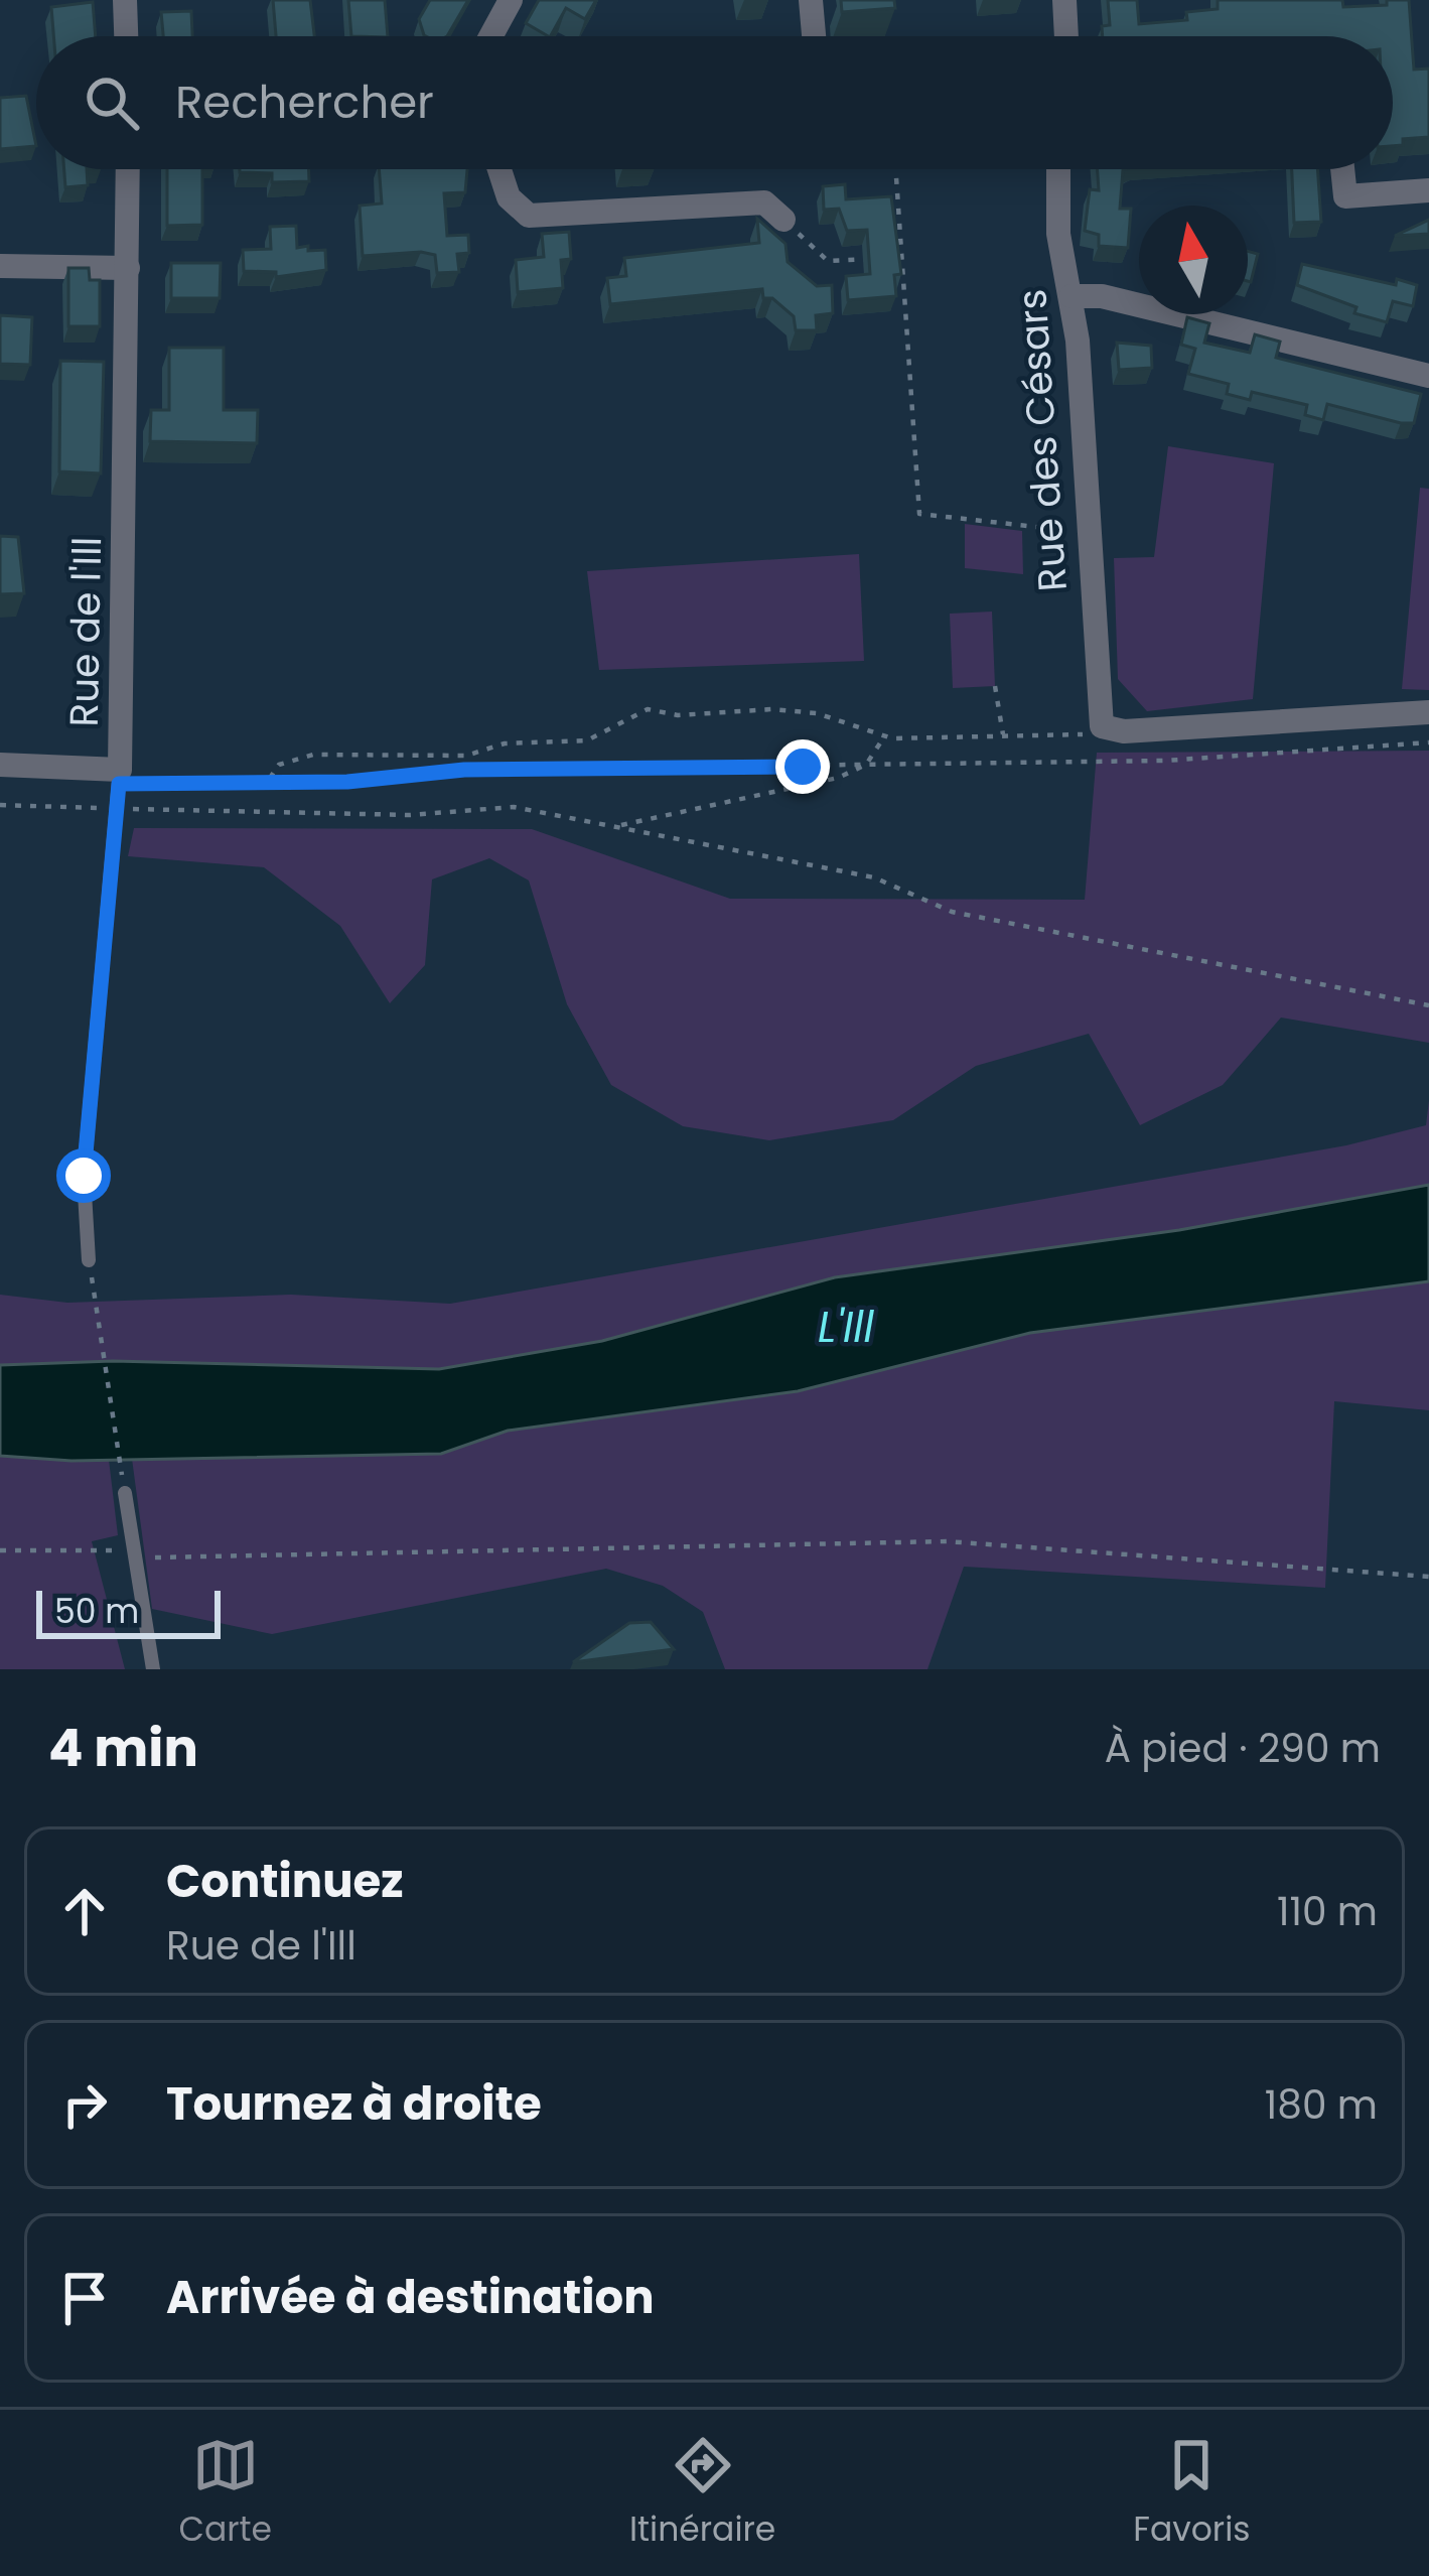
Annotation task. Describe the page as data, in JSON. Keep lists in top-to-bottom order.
{
  "streets": {
    "street": ["Rue des Césars", "Rue de l'Ill"]
  },
  "water": ["L'Ill"],
  "scale_bar": "50 m",
  "north": "top",
  "page": {
    "search": "Rechercher",
    "scale": "50 m",
    "heading": ["4 min", "À pied · 290 m"],
    "list": [
      ["Continuez", "Rue de l'Ill", "110 m"],
      ["Tournez à droite", "180 m"],
      "Arrivée à destination"
    ],
    "nav": ["Carte", "Itinéraire", "Favoris"]
  }
}
